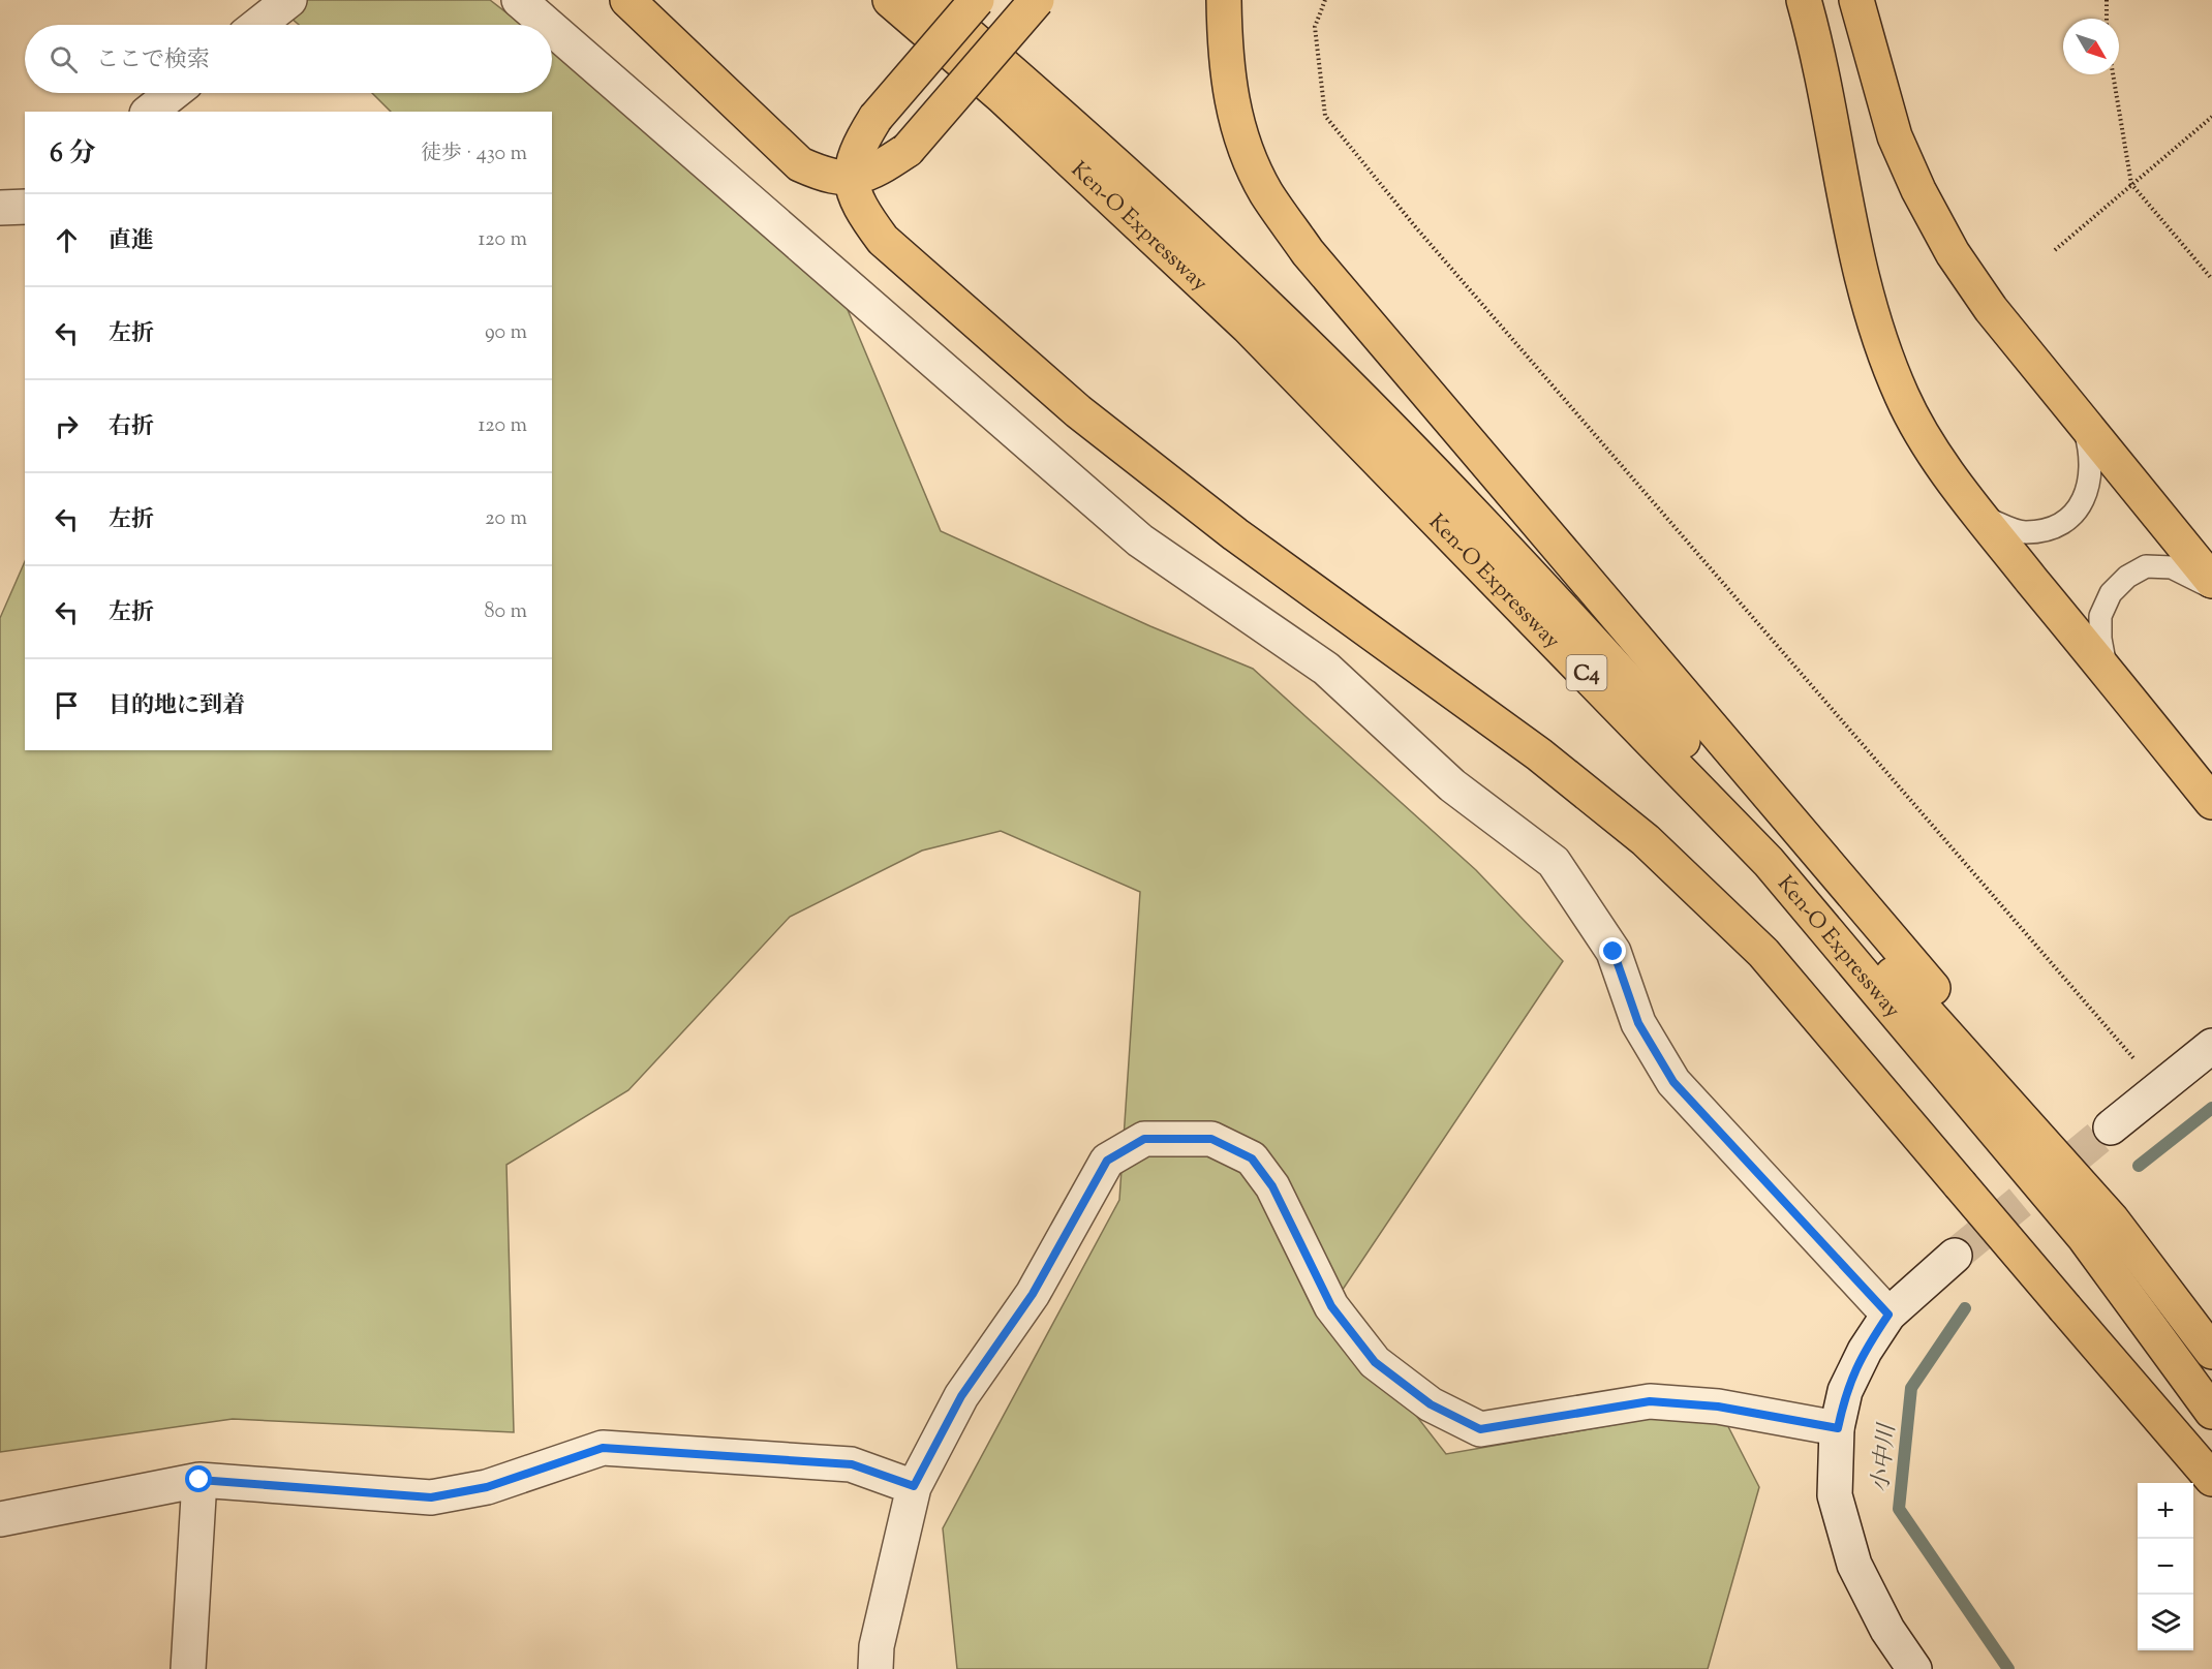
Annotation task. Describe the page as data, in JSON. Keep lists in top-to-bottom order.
{
  "streets": {
    "highway": ["Ken-O Expressway", "C4"]
  },
  "water": ["小中川"],
  "north": "bottom right",
  "page": {
    "search": "ここで検索",
    "heading": ["6 分", "徒歩 · 430 m"],
    "list": [
      ["直進", "120 m"],
      ["左折", "90 m"],
      ["右折", "120 m"],
      ["左折", "20 m"],
      ["左折", "80 m"],
      "目的地に到着"
    ],
    "map_buttons": ["+", "−"]
  }
}
